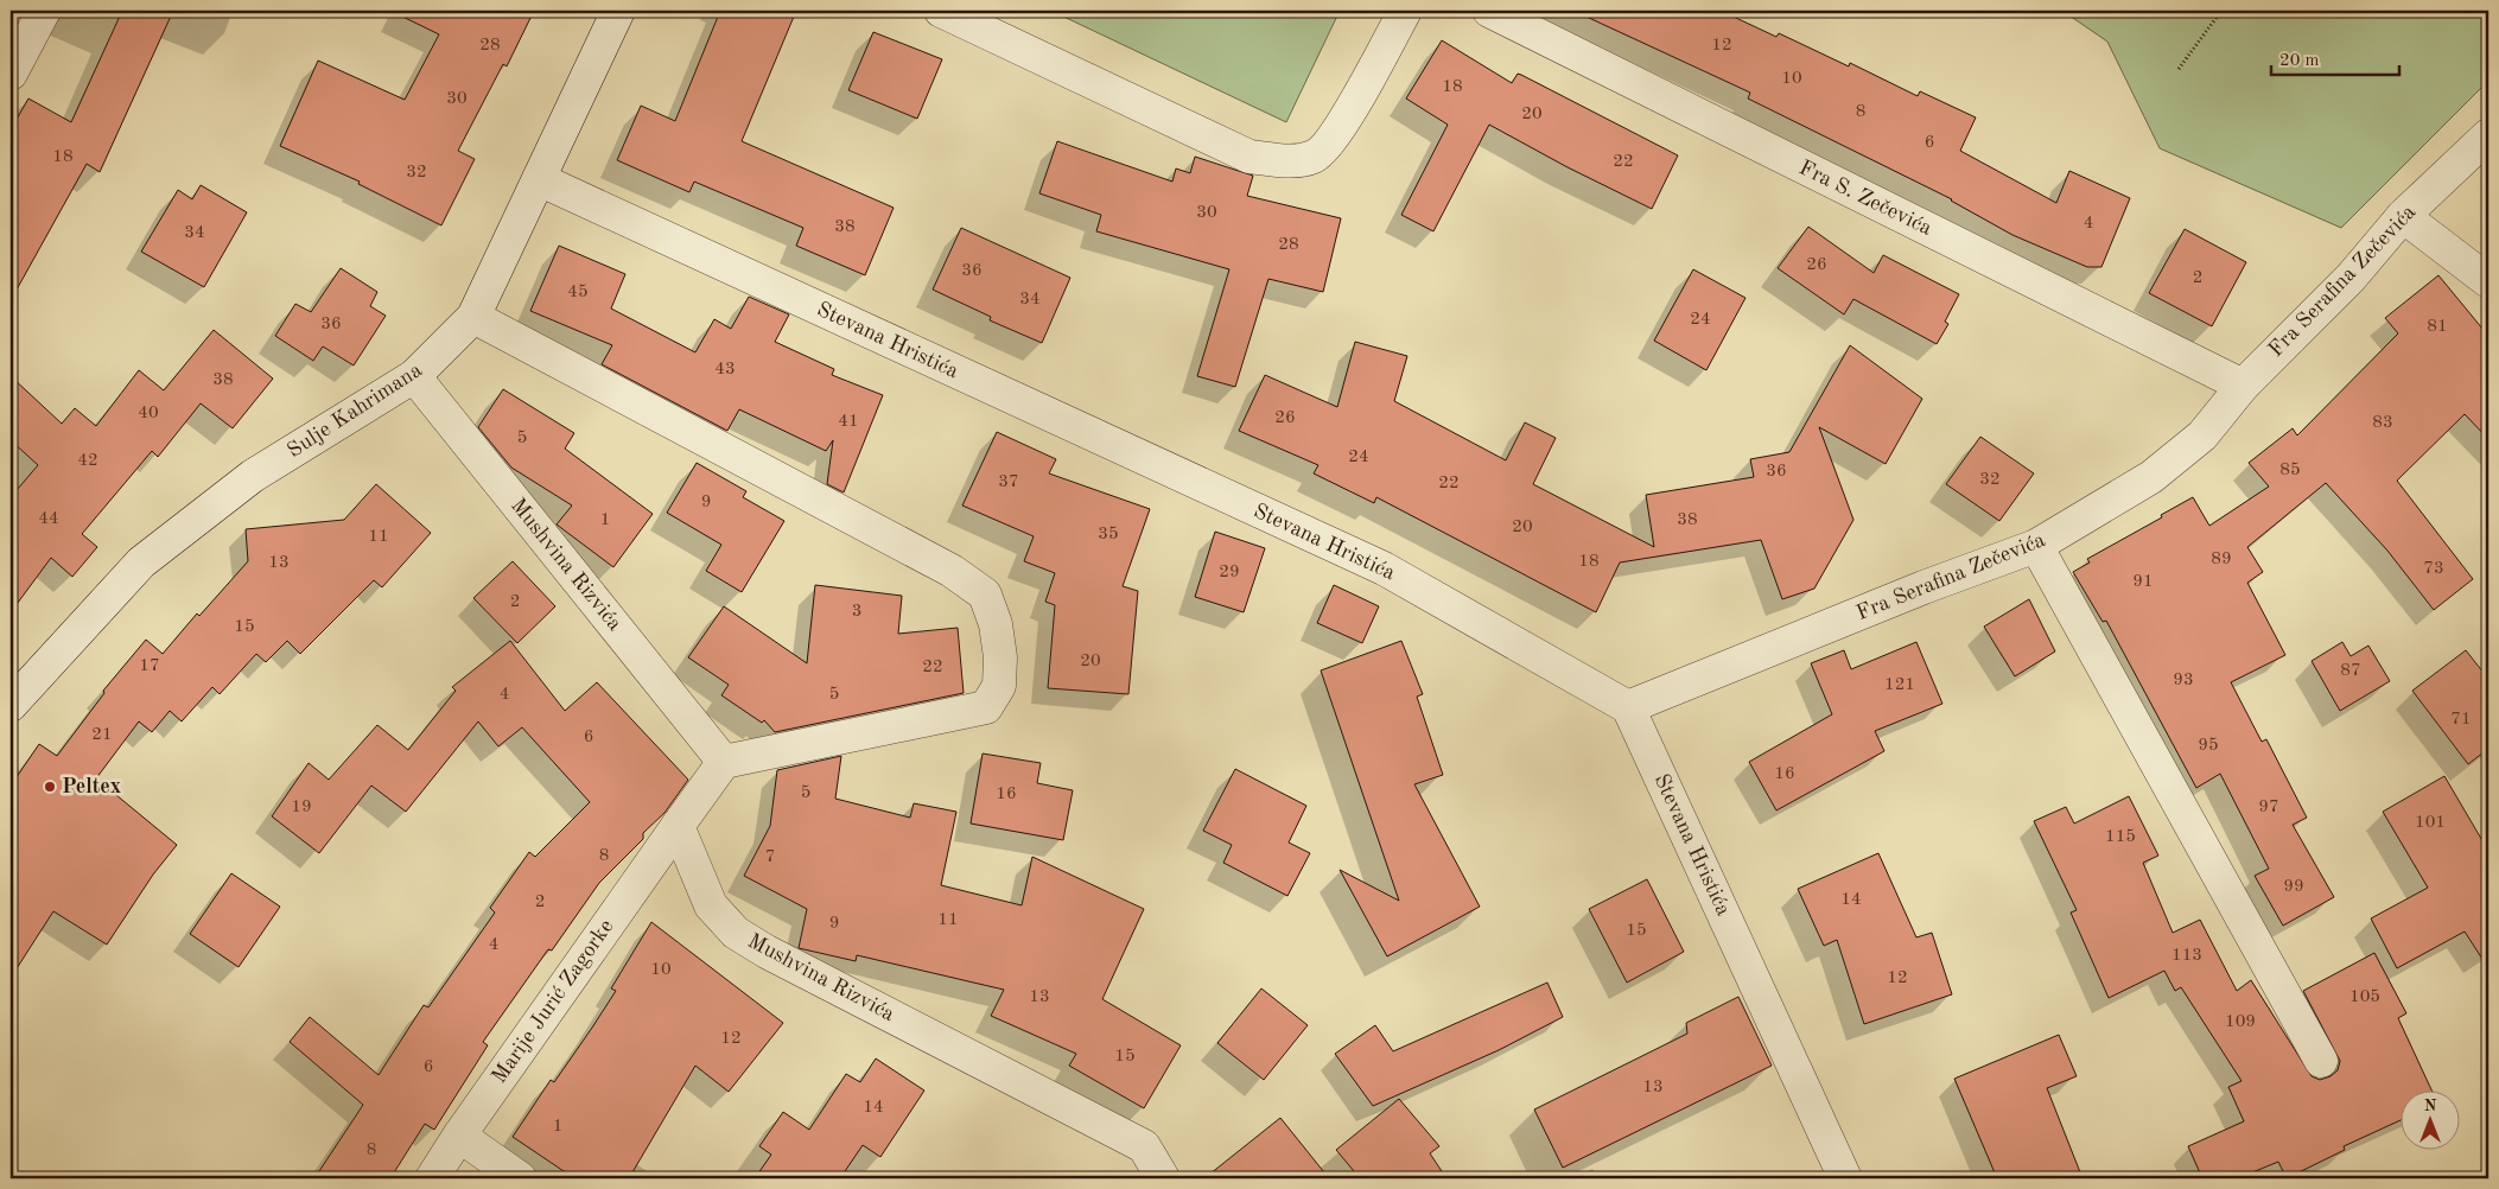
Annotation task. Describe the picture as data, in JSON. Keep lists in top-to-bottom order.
{
  "streets": {
    "street": [
      "Fra S. Zečevića",
      "Fra Serafina Zečevića",
      "Stevana Hristića",
      "Sulje Kahrimana",
      "Mushvina Rizvića",
      "Marije Jurić Zagorke"
    ]
  },
  "crossings": [
    ["Fra S. Zečevića", "Fra Serafina Zečevića"],
    ["Fra Serafina Zečevića", "Stevana Hristića"],
    ["Stevana Hristića", "Sulje Kahrimana"],
    ["Sulje Kahrimana", "Mushvina Rizvića"],
    ["Mushvina Rizvića", "Marije Jurić Zagorke"]
  ],
  "places": ["Peltex"],
  "house_numbers": [
    "28",
    "12",
    "10",
    "18",
    "30",
    "8",
    "20",
    "6",
    "18",
    "22",
    "32",
    "30",
    "4",
    "38",
    "34",
    "28",
    "26",
    "36",
    "2",
    "45",
    "34",
    "24",
    "36",
    "81",
    "43",
    "38",
    "40",
    "26",
    "41",
    "83",
    "5",
    "24",
    "42",
    "85",
    "36",
    "32",
    "37",
    "22",
    "9",
    "44",
    "1",
    "38",
    "20",
    "35",
    "11",
    "89",
    "18",
    "13",
    "73",
    "29",
    "91",
    "2",
    "3",
    "15",
    "20",
    "17",
    "22",
    "87",
    "93",
    "121",
    "4",
    "5",
    "71",
    "21",
    "6",
    "95",
    "16",
    "5",
    "16",
    "19",
    "97",
    "101",
    "115",
    "8",
    "7",
    "99",
    "14",
    "2",
    "11",
    "9",
    "15",
    "4",
    "113",
    "10",
    "12",
    "13",
    "105",
    "109",
    "12",
    "15",
    "6",
    "13",
    "14",
    "1",
    "8"
  ],
  "scale_bar": "20 m",
  "north": "top"
}
